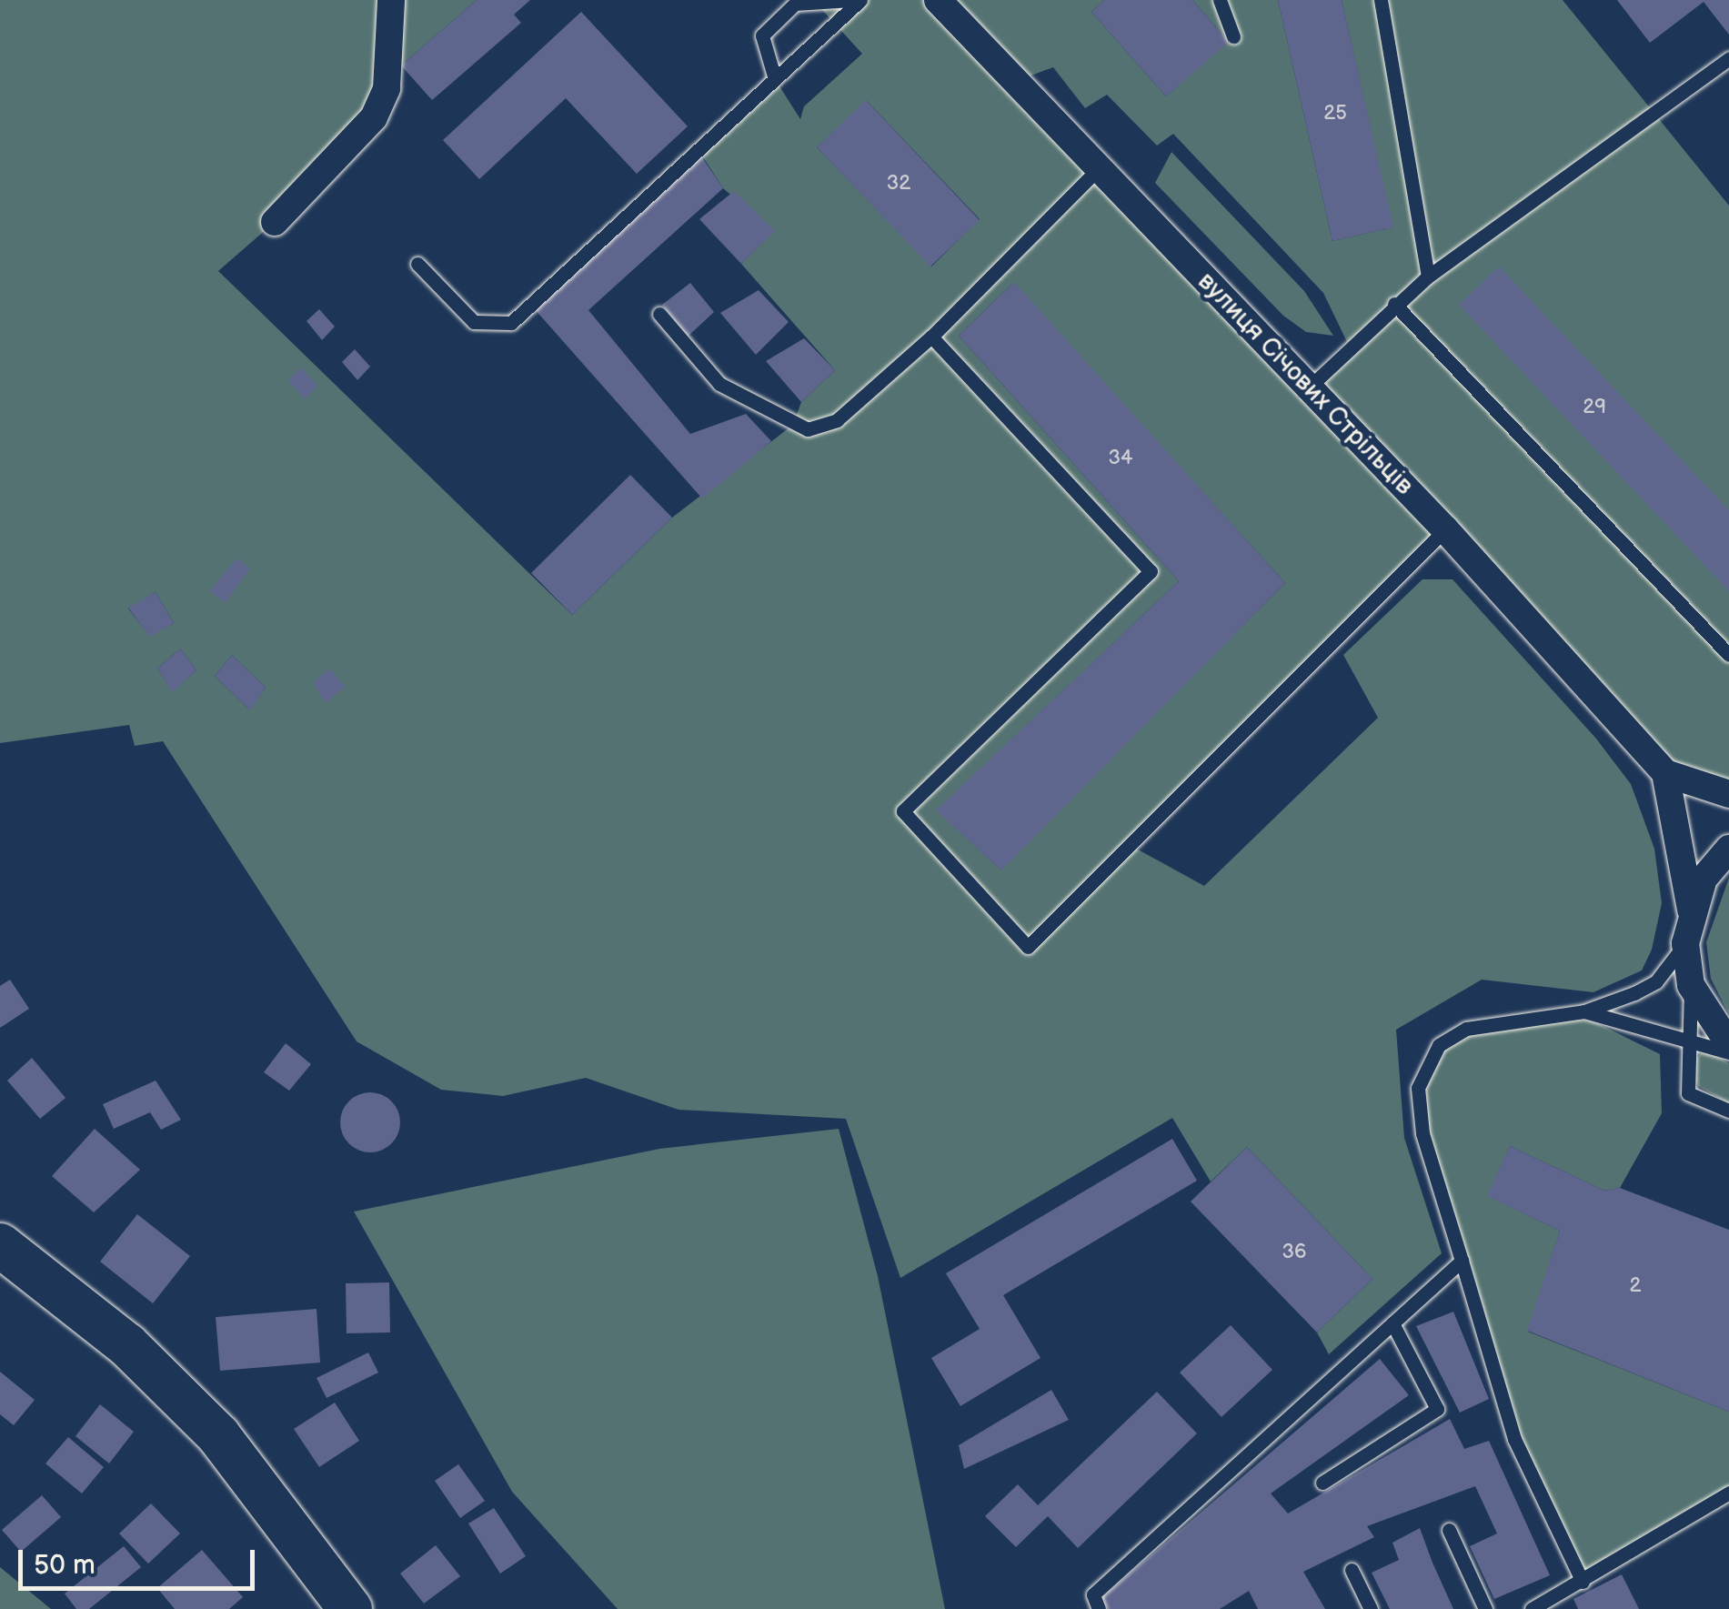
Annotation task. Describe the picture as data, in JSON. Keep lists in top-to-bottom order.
{
  "streets": {
    "street": ["вулиця Січових Стрільців"]
  },
  "house_numbers": [
    "25",
    "32",
    "29",
    "34",
    "36",
    "2"
  ],
  "scale_bar": "50 m"
}
